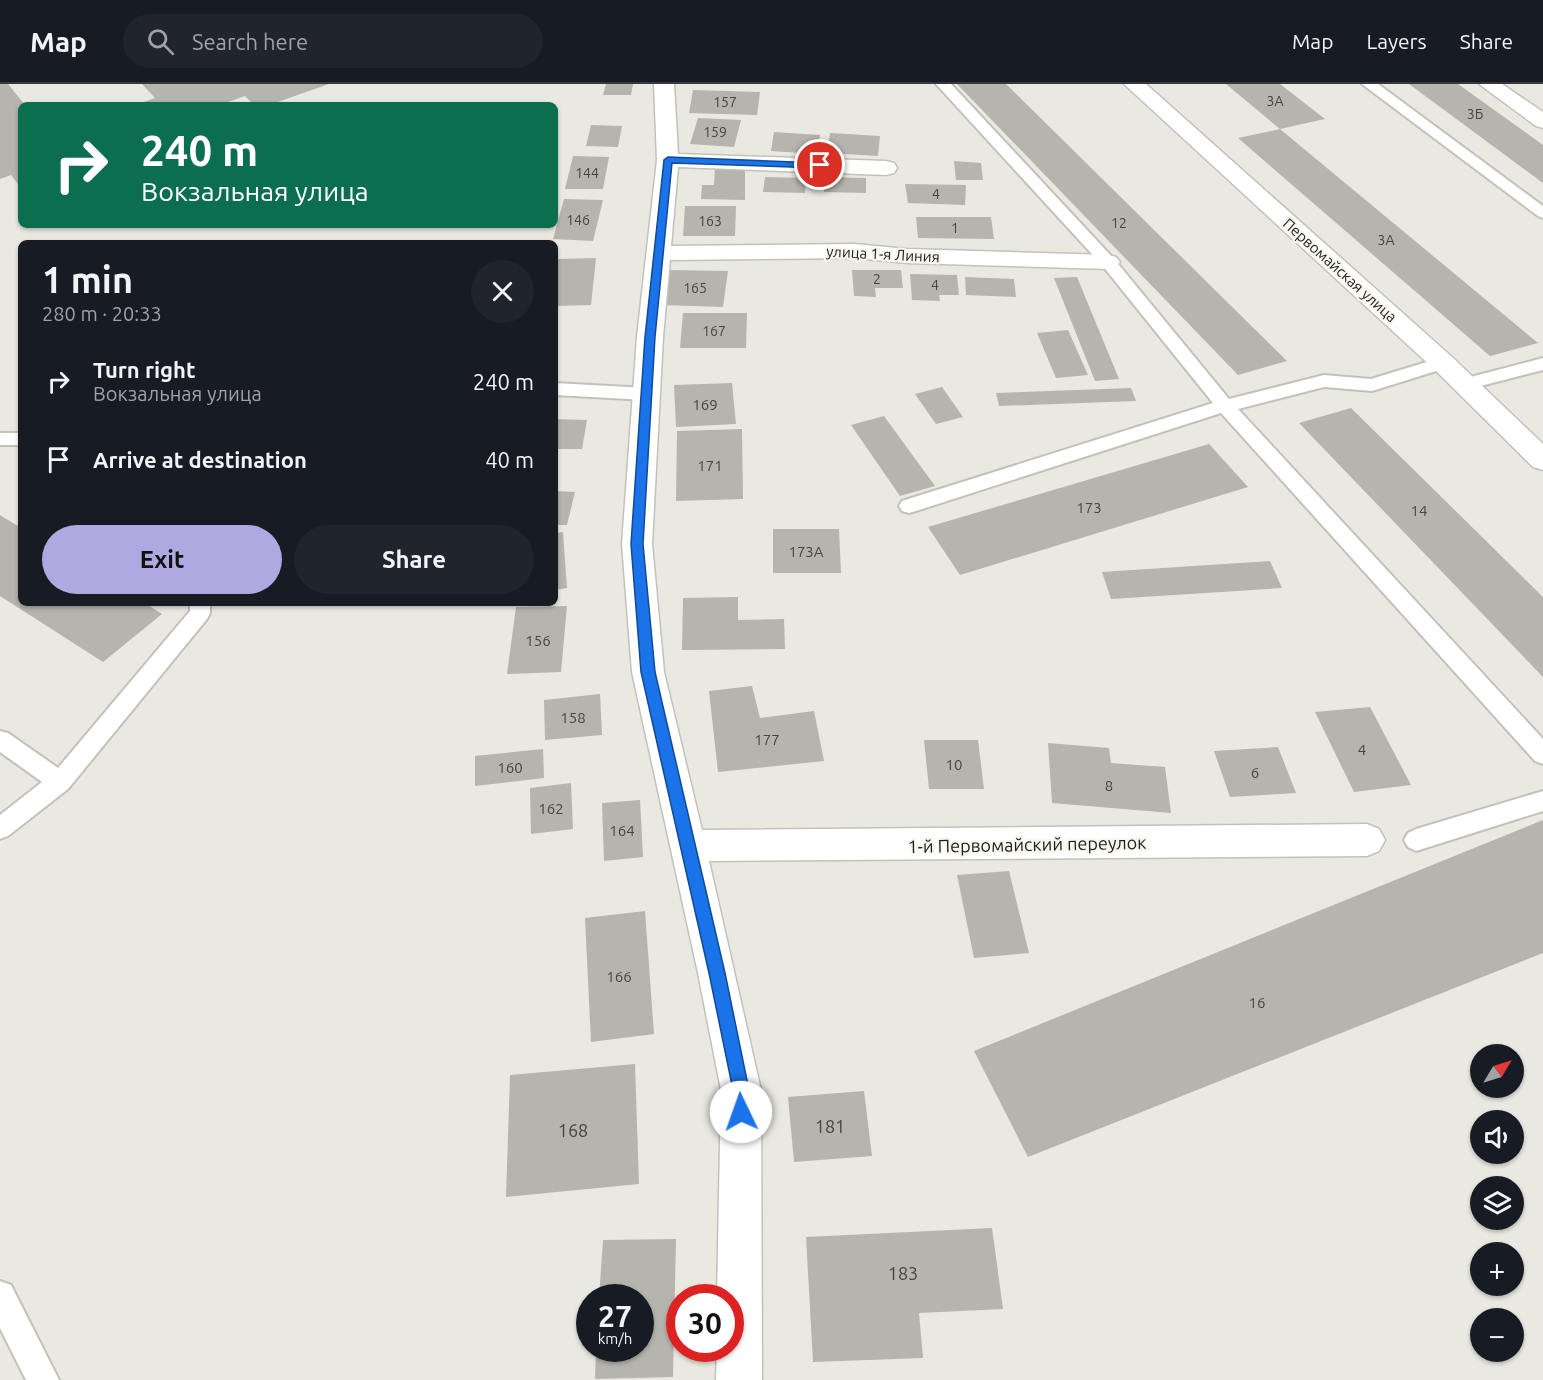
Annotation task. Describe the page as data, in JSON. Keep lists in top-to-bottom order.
{
  "streets": {
    "street": ["улица 1-я Линия", "Первомайская улица", "1-й Первомайский переулок"]
  },
  "house_numbers": [
    "3А",
    "157",
    "3Б",
    "159",
    "144",
    "4",
    "146",
    "163",
    "12",
    "1",
    "3А",
    "2",
    "4",
    "165",
    "167",
    "169",
    "171",
    "173",
    "14",
    "173А",
    "156",
    "158",
    "177",
    "4",
    "10",
    "160",
    "6",
    "8",
    "162",
    "164",
    "166",
    "16",
    "181",
    "168",
    "183"
  ],
  "north": "top right",
  "page": {
    "header": "Map",
    "search": "Search here",
    "nav": ["Map", "Layers", "Share"],
    "turn": ["240 m", "Вокзальная улица"],
    "heading": ["1 min", "280 m · 20:33"],
    "list": [
      {
        "name": "Turn right",
        "note": "Вокзальная улица",
        "value": "240 m"
      },
      {
        "name": "Arrive at destination",
        "value": "40 m"
      }
    ],
    "buttons": ["Exit", "Share"],
    "map_buttons": ["+", "−"],
    "speed": "27 km/h",
    "limit": "30"
  }
}
